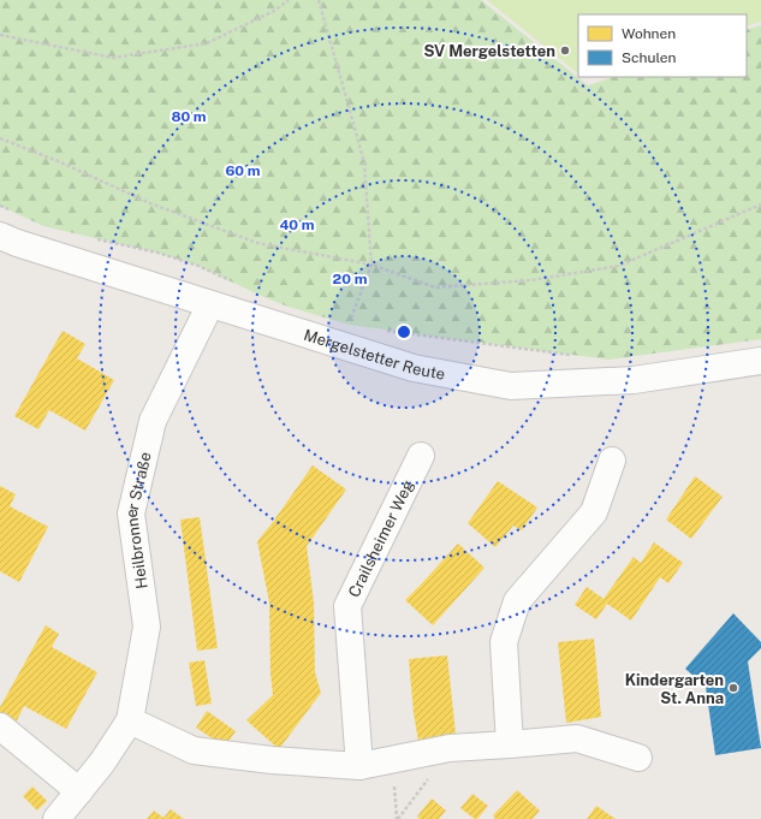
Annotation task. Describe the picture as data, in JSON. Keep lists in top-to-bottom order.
{
  "streets": {
    "street": ["Mergelstetter Reute", "Heilbronner Straße", "Crailsheimer Weg"]
  },
  "crossings": [
    ["Mergelstetter Reute", "Heilbronner Straße"]
  ],
  "places": ["SV Mergelstetten", "Kindergarten St. Anna"],
  "legend": ["Wohnen", "Schulen"],
  "rings": [
    "80 m",
    "60 m",
    "40 m",
    "20 m"
  ]
}
